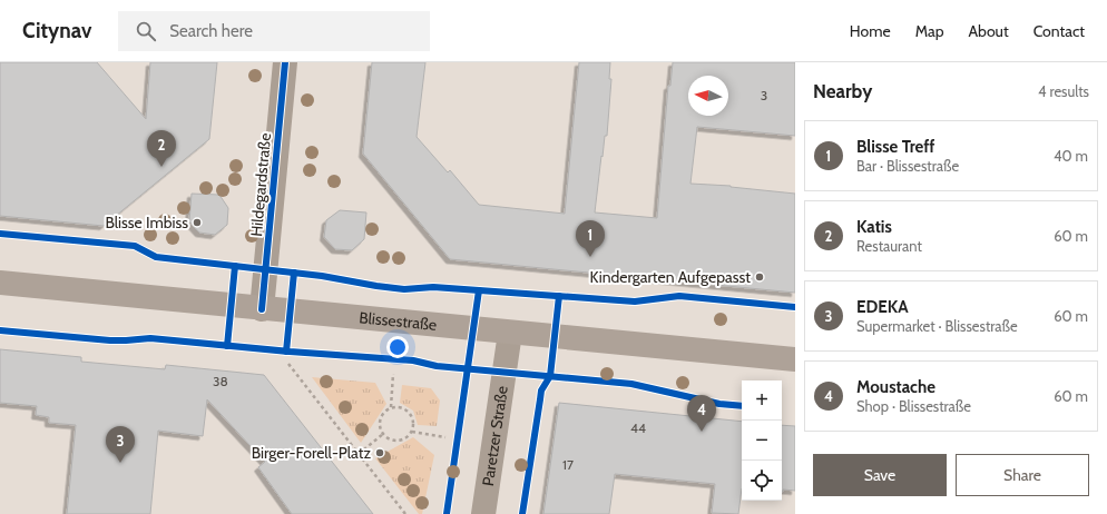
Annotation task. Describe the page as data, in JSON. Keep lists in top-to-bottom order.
{
  "streets": {
    "main road": ["Blissestraße"],
    "street": ["Hildegardstraße", "Paretzer Straße"]
  },
  "crossings": [
    ["Hildegardstraße", "Blissestraße"],
    ["Blissestraße", "Paretzer Straße"]
  ],
  "places": ["Blisse Imbiss", "Kindergarten Aufgepasst", "Birger-Forell-Platz"],
  "house_numbers": [
    "3",
    "38",
    "44",
    "17"
  ],
  "north": "left",
  "page": {
    "header": "Citynav",
    "search": "Search here",
    "nav": [
      "Home",
      "Map",
      "About",
      "Contact"
    ],
    "heading": ["Nearby", "4 results"],
    "list": [
      {
        "mark": "1",
        "name": "Blisse Treff",
        "note": "Bar · Blissestraße",
        "value": "40 m"
      },
      {
        "mark": "2",
        "name": "Katis",
        "note": "Restaurant",
        "value": "60 m"
      },
      {
        "mark": "3",
        "name": "EDEKA",
        "note": "Supermarket · Blissestraße",
        "value": "60 m"
      },
      {
        "mark": "4",
        "name": "Moustache",
        "note": "Shop · Blissestraße",
        "value": "60 m"
      }
    ],
    "pins": [
      "2",
      "1",
      "4",
      "3"
    ],
    "map_buttons": ["+", "−"],
    "buttons": ["Save", "Share"]
  }
}
